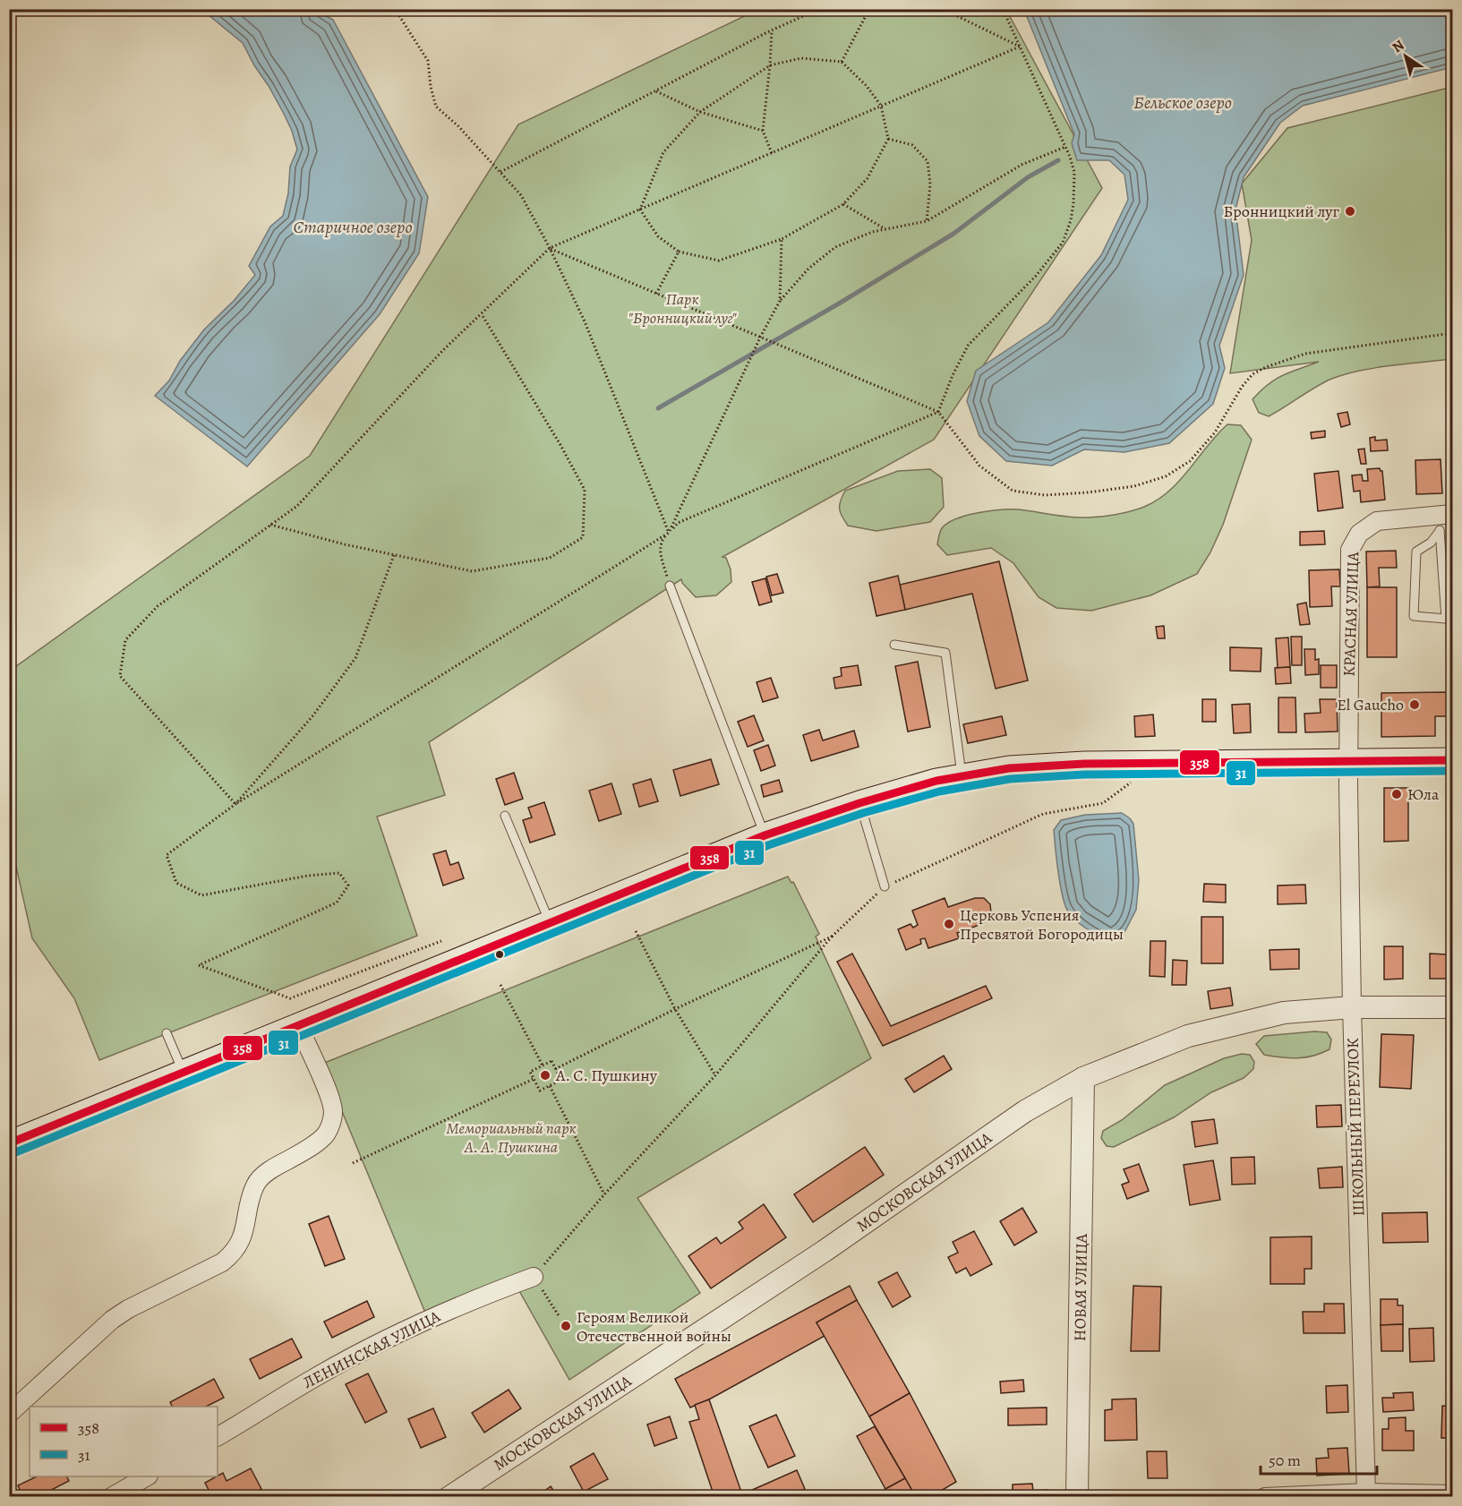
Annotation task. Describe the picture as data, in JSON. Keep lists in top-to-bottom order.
{
  "streets": {
    "street": [
      "КРАСНАЯ УЛИЦА",
      "ШКОЛЬНЫЙ ПЕРЕУЛОК",
      "МОСКОВСКАЯ УЛИЦА",
      "НОВАЯ УЛИЦА",
      "ЛЕНИНСКАЯ УЛИЦА"
    ]
  },
  "crossings": [
    ["КРАСНАЯ УЛИЦА", "ШКОЛЬНЫЙ ПЕРЕУЛОК"],
    ["ШКОЛЬНЫЙ ПЕРЕУЛОК", "МОСКОВСКАЯ УЛИЦА"],
    ["МОСКОВСКАЯ УЛИЦА", "НОВАЯ УЛИЦА"]
  ],
  "water": ["Бельское озеро", "Старичное озеро"],
  "parks": ["Парк \"Бронницкий луг\"", "Мемориальный парк А. А. Пушкина"],
  "places": [
    "Бронницкий луг",
    "El Gaucho",
    "Юла",
    "Церковь Успения Пресвятой Богородицы",
    "А. С. Пушкину",
    "Героям Великой Отечественной войны"
  ],
  "lines": ["transit line 358", "transit line 31"],
  "legend": ["358", "31"],
  "scale_bar": "50 m",
  "north": "top left"
}
